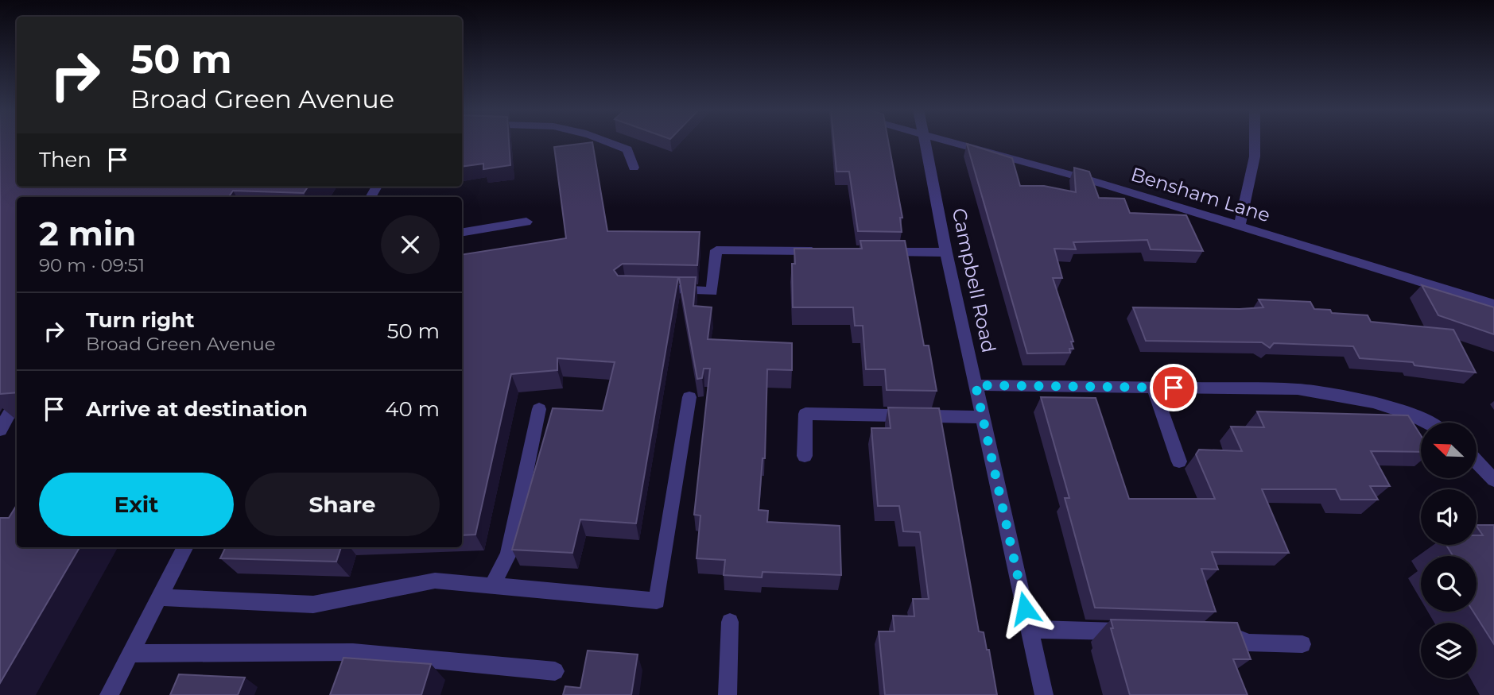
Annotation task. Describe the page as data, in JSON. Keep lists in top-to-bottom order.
{
  "streets": {
    "street": ["Bensham Lane", "Campbell Road"]
  },
  "north": "top left",
  "page": {
    "turn": ["50 m", "Broad Green Avenue"],
    "then": "Then",
    "heading": ["2 min", "90 m · 09:51"],
    "list": [
      {
        "name": "Turn right",
        "note": "Broad Green Avenue",
        "value": "50 m"
      },
      {
        "name": "Arrive at destination",
        "value": "40 m"
      }
    ],
    "buttons": ["Exit", "Share"]
  }
}
